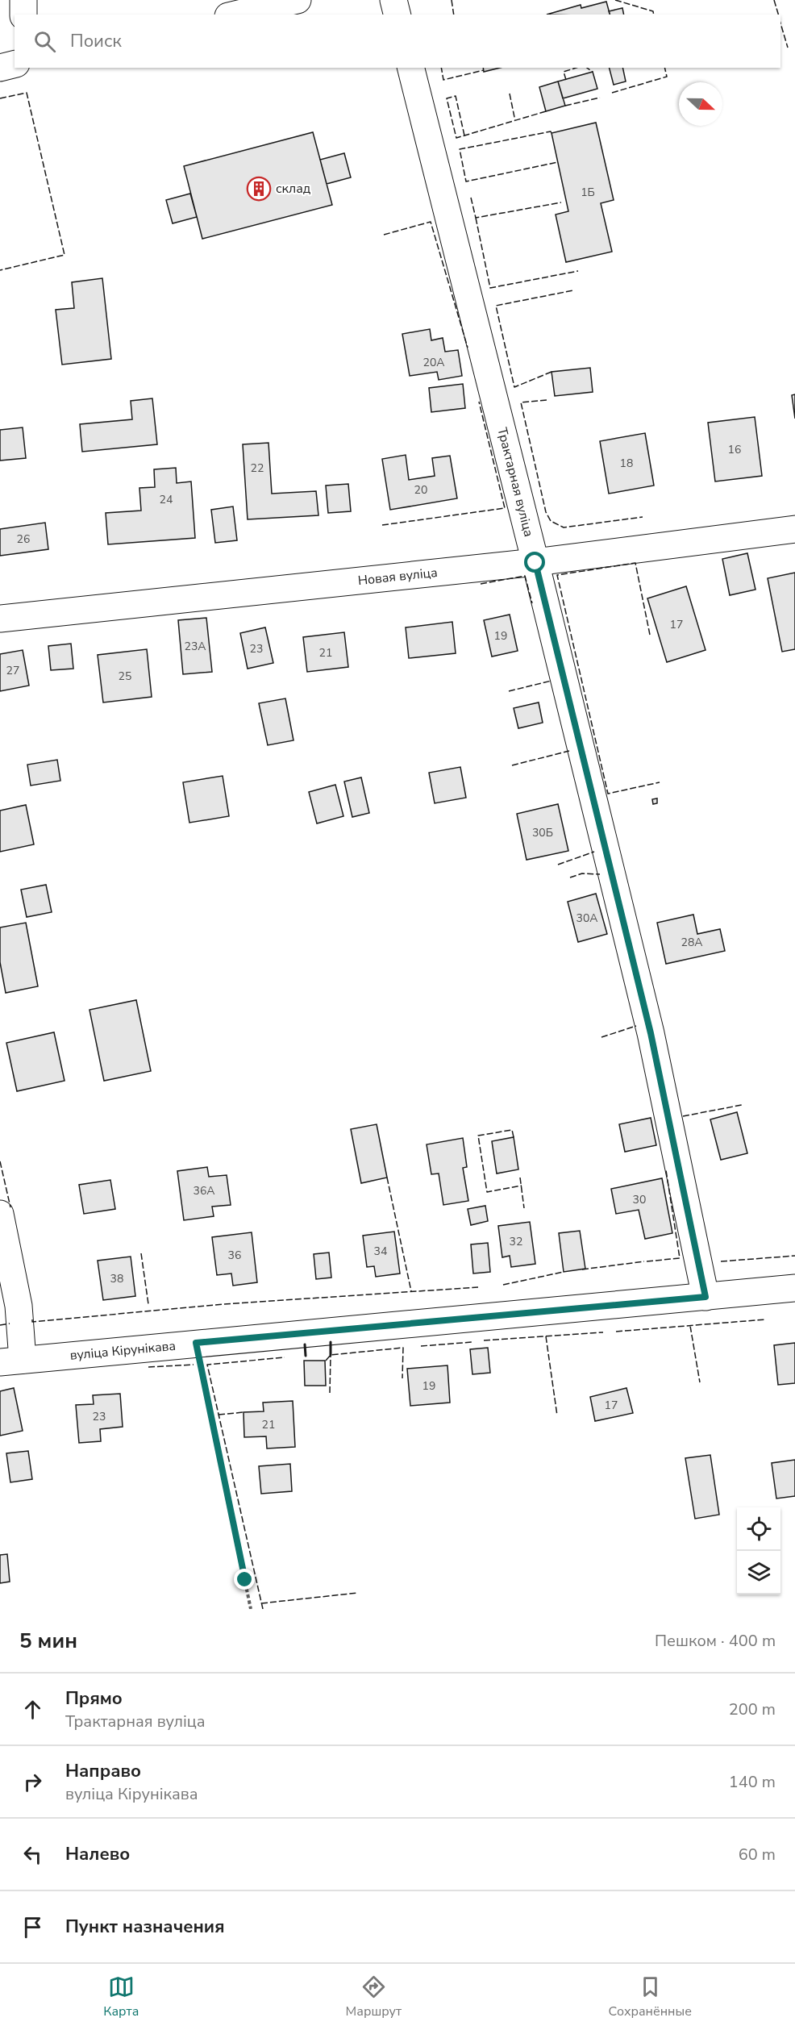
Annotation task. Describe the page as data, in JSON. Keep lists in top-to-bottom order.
{
  "streets": {
    "street": ["Трактарная вуліца", "Новая вуліца", "вуліца Кірунікава"]
  },
  "crossings": [
    ["Трактарная вуліца", "Новая вуліца"],
    ["Трактарная вуліца", "вуліца Кірунікава"]
  ],
  "places": {
    "building": ["склад"]
  },
  "house_numbers": [
    "1Б",
    "20А",
    "16",
    "18",
    "22",
    "20",
    "24",
    "26",
    "17",
    "19",
    "23А",
    "23",
    "21",
    "27",
    "25",
    "30Б",
    "30А",
    "28А",
    "36А",
    "30",
    "32",
    "34",
    "36",
    "38",
    "19",
    "17",
    "23",
    "21"
  ],
  "north": "right",
  "page": {
    "search": "Поиск",
    "heading": ["5 мин", "Пешком · 400 m"],
    "list": [
      ["Прямо", "Трактарная вуліца", "200 m"],
      ["Направо", "вуліца Кірунікава", "140 m"],
      ["Налево", "60 m"],
      "Пункт назначения"
    ],
    "nav": ["Карта", "Маршрут", "Сохранённые"]
  }
}
